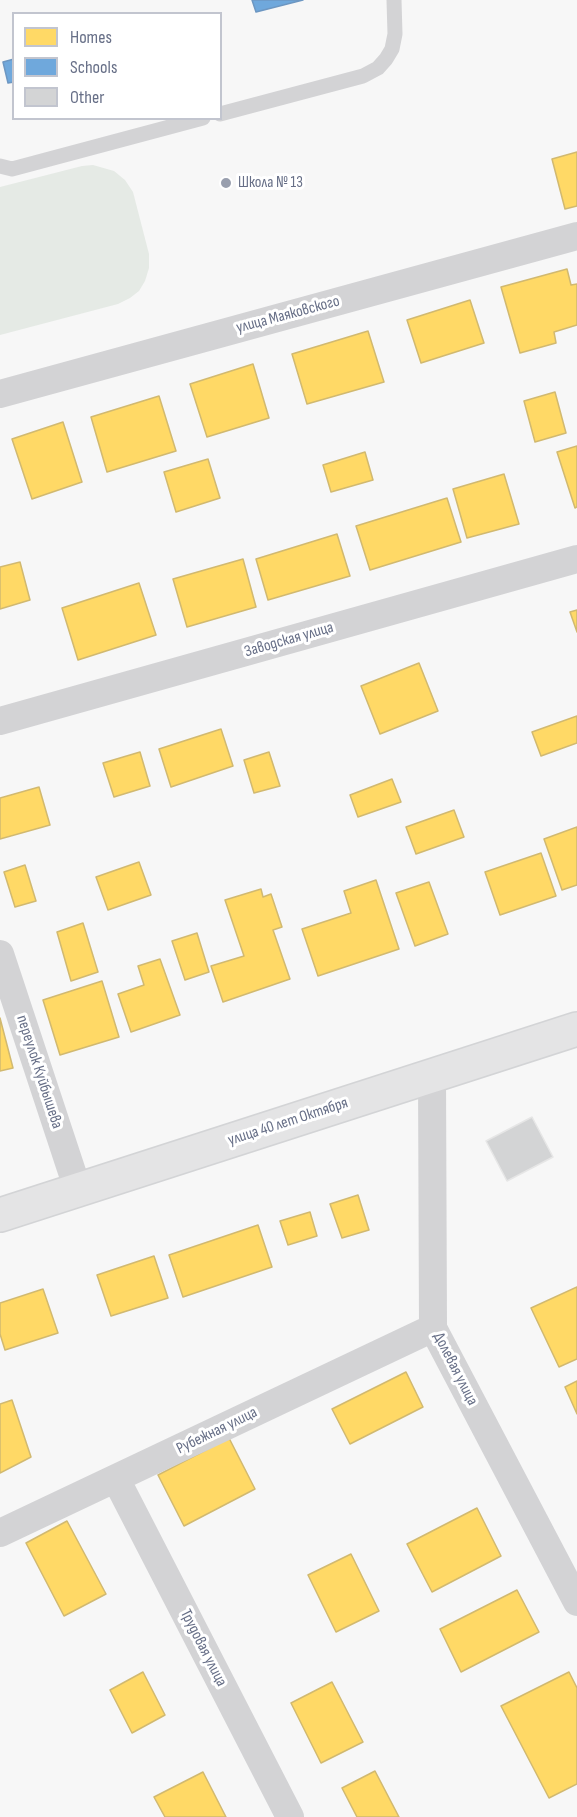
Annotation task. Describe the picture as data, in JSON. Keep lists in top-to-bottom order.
{
  "streets": {
    "street": [
      "улица Маяковского",
      "Заводская улица",
      "переулок Куйбышева",
      "улица 40 лет Октября",
      "Долевая улица",
      "Рубежная улица",
      "Трудовая улица"
    ]
  },
  "crossings": [
    ["переулок Куйбышева", "улица 40 лет Октября"],
    ["улица 40 лет Октября", "Долевая улица"],
    ["Долевая улица", "Рубежная улица"],
    ["Рубежная улица", "Трудовая улица"]
  ],
  "places": ["Школа № 13"],
  "legend": ["Homes", "Schools", "Other"]
}
